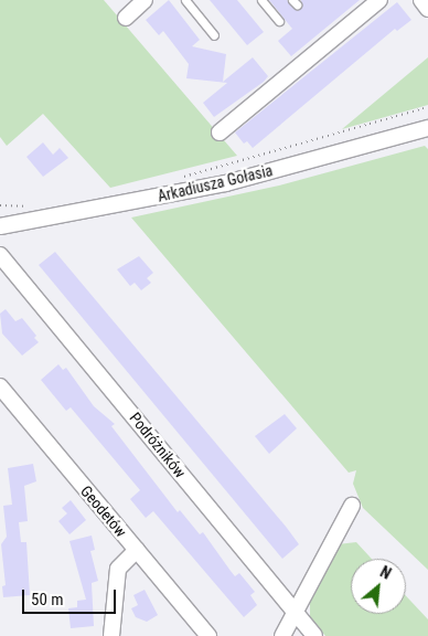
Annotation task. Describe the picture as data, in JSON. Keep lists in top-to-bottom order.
{
  "streets": {
    "street": ["Arkadiusza Gołasia", "Podróżników", "Geodetów"]
  },
  "scale_bar": "50 m",
  "north": "top right"
}
